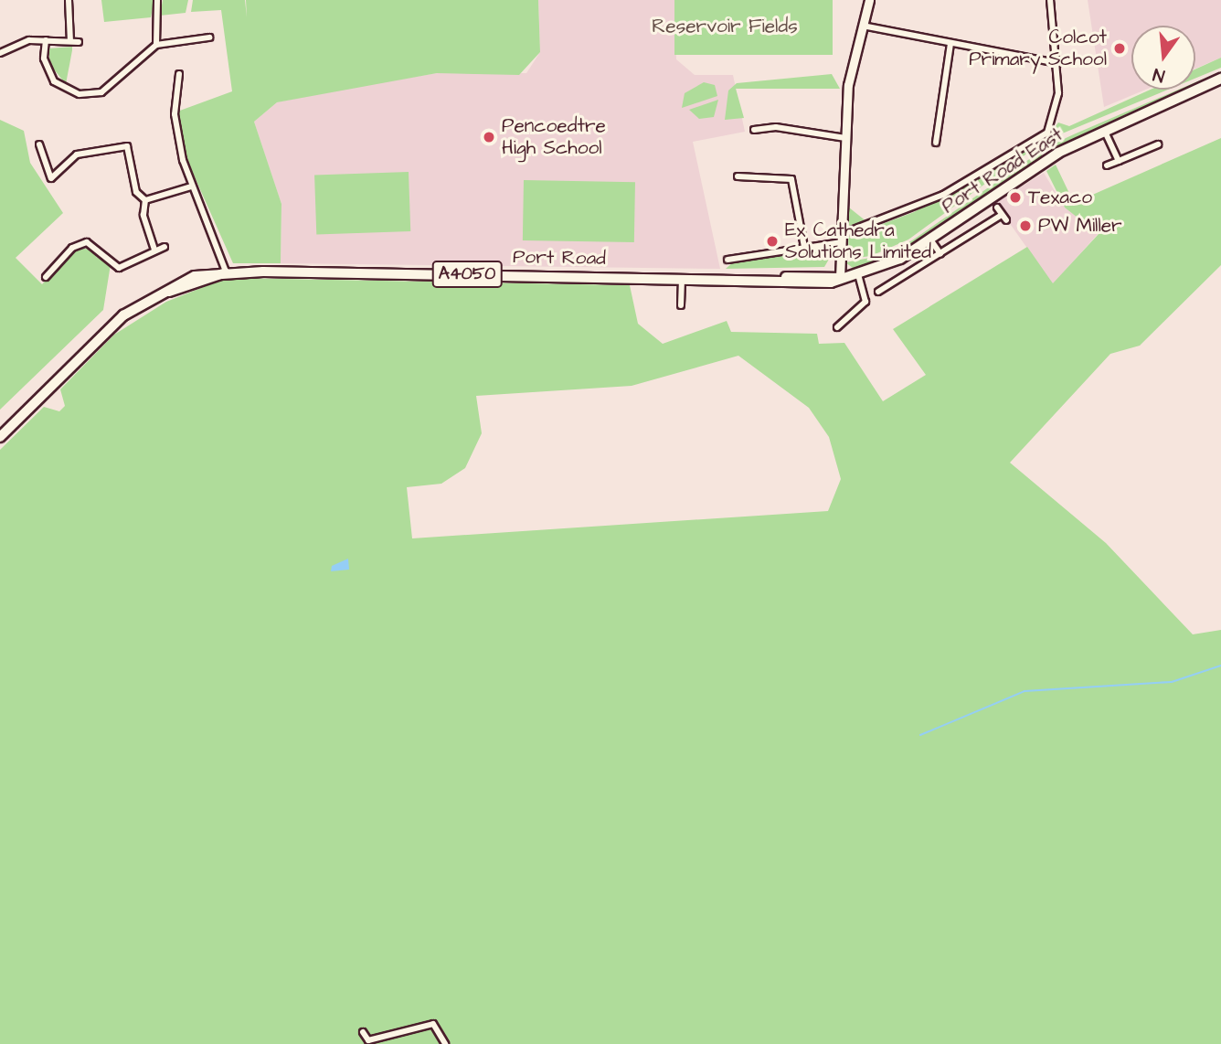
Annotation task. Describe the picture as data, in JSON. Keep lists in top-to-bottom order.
{
  "streets": {
    "main road": ["Port Road East", "Port Road", "A4050"]
  },
  "crossings": [
    ["Port Road East", "Port Road"]
  ],
  "parks": ["Reservoir Fields"],
  "places": [
    "Colcot Primary School",
    "Pencoedtre High School",
    "Texaco",
    "PW Miller",
    "Ex Cathedra Solutions Limited"
  ],
  "north": "bottom"
}
